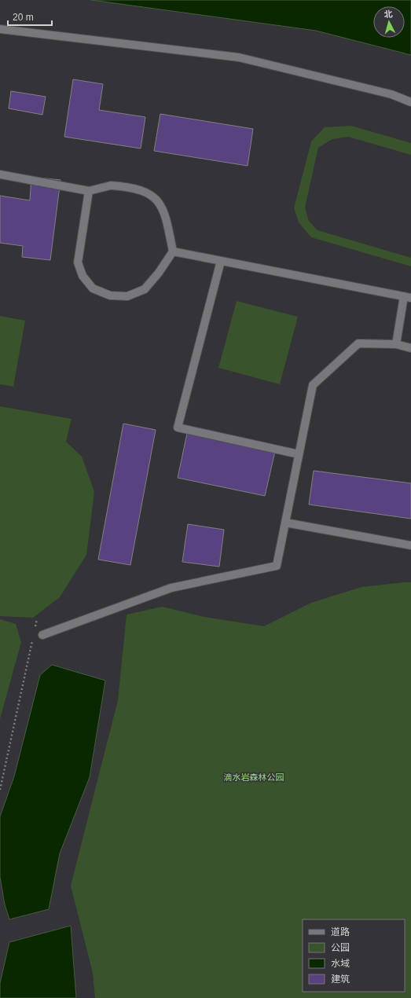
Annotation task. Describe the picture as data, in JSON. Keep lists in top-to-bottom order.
{
  "parks": ["滴水岩森林公园"],
  "legend": [
    "道路",
    "公园",
    "水域",
    "建筑"
  ],
  "scale_bar": "20 m",
  "north": "top"
}
